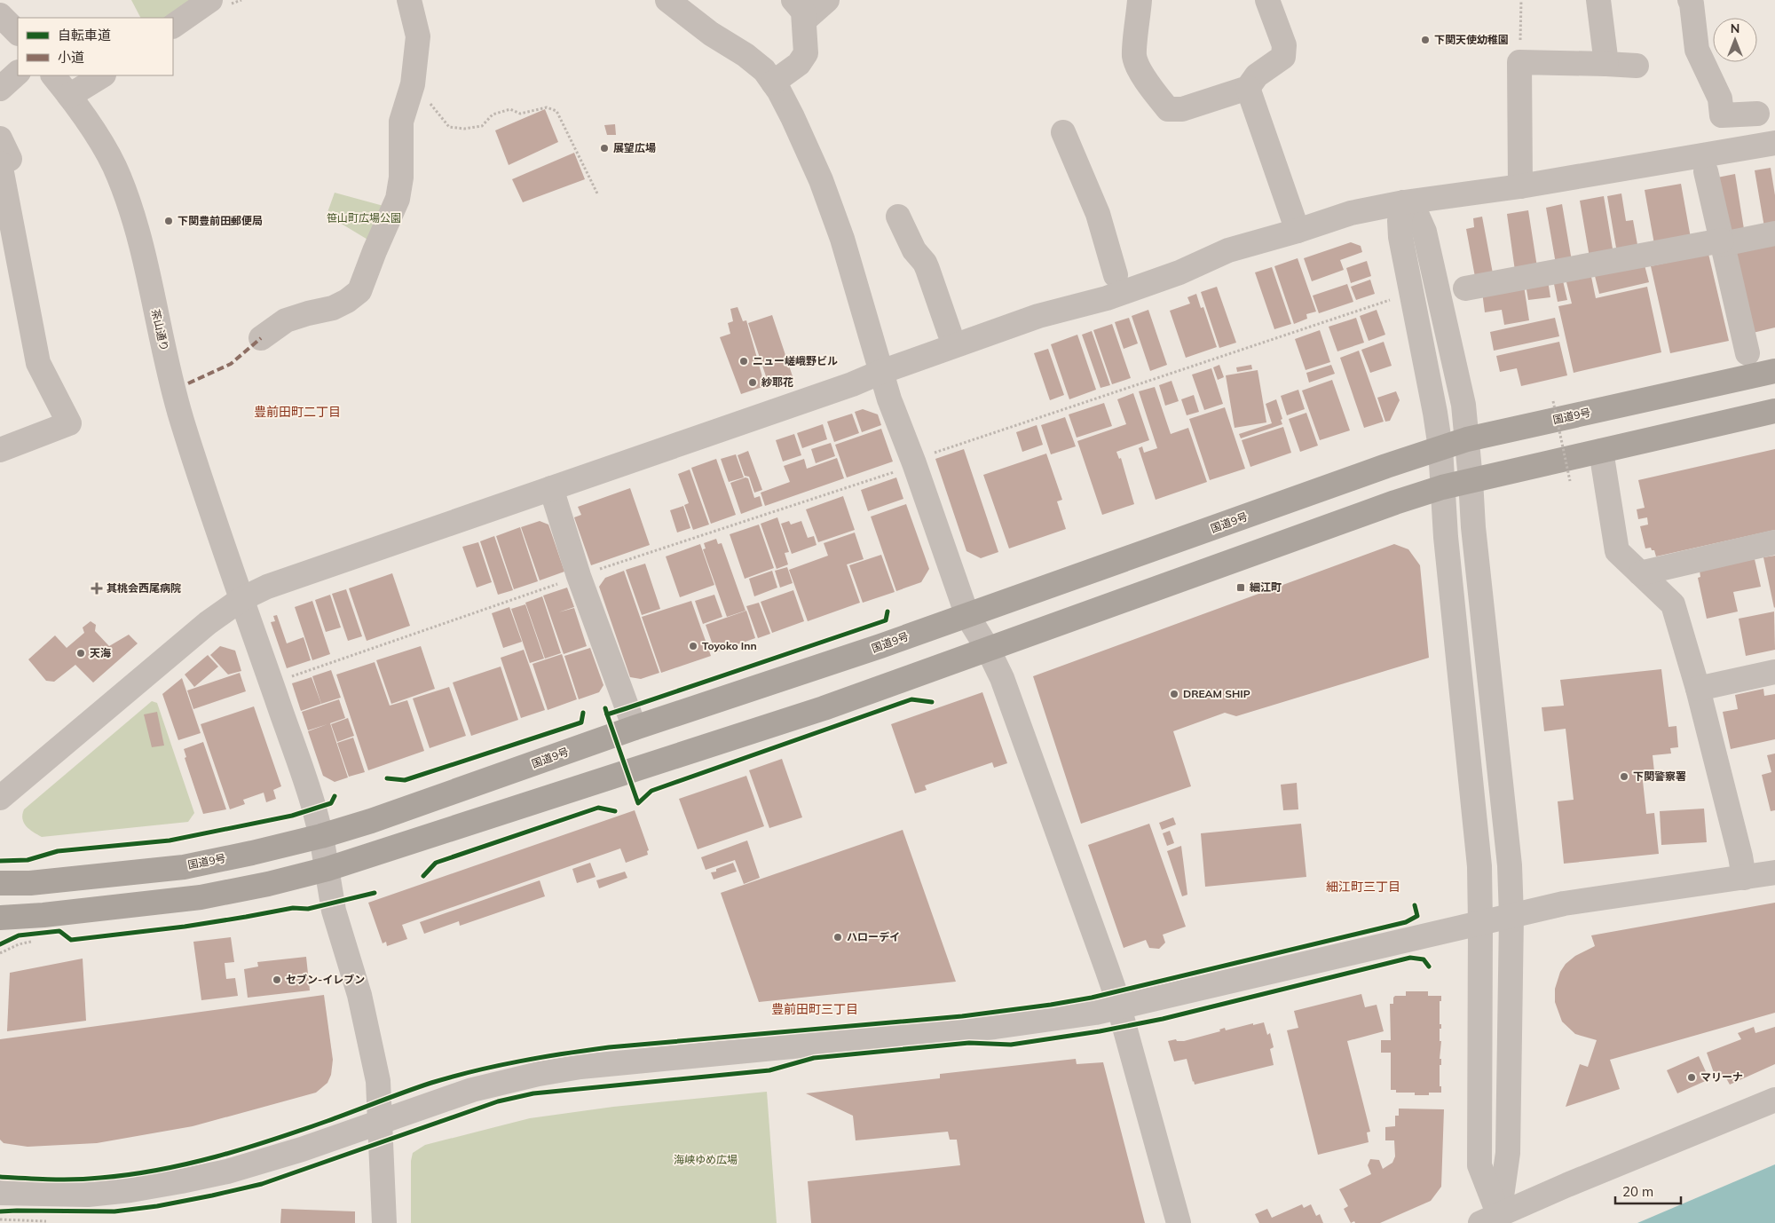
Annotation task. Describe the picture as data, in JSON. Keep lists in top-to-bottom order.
{
  "streets": {
    "highway": ["国道9号"],
    "street": ["茶山通り"]
  },
  "crossings": [
    ["茶山通り", "国道9号"]
  ],
  "districts": ["豊前田町二丁目", "細江町三丁目", "豊前田町三丁目"],
  "parks": ["笹山町広場公園", "海峡ゆめ広場"],
  "places": {
    "other": [
      "下関天使幼稚園",
      "展望広場",
      "下関豊前田郵便局",
      "ニュー嵯峨野ビル",
      "紗耶花",
      "Toyoko Inn",
      "天海",
      "DREAM SHIP",
      "下関警察署",
      "ハローデイ",
      "セブン-イレブン",
      "マリーナ"
    ],
    "transit": ["細江町"],
    "health": ["其桃会西尾病院"]
  },
  "legend": ["自転車道", "小道"],
  "scale_bar": "20 m",
  "north": "top"
}
